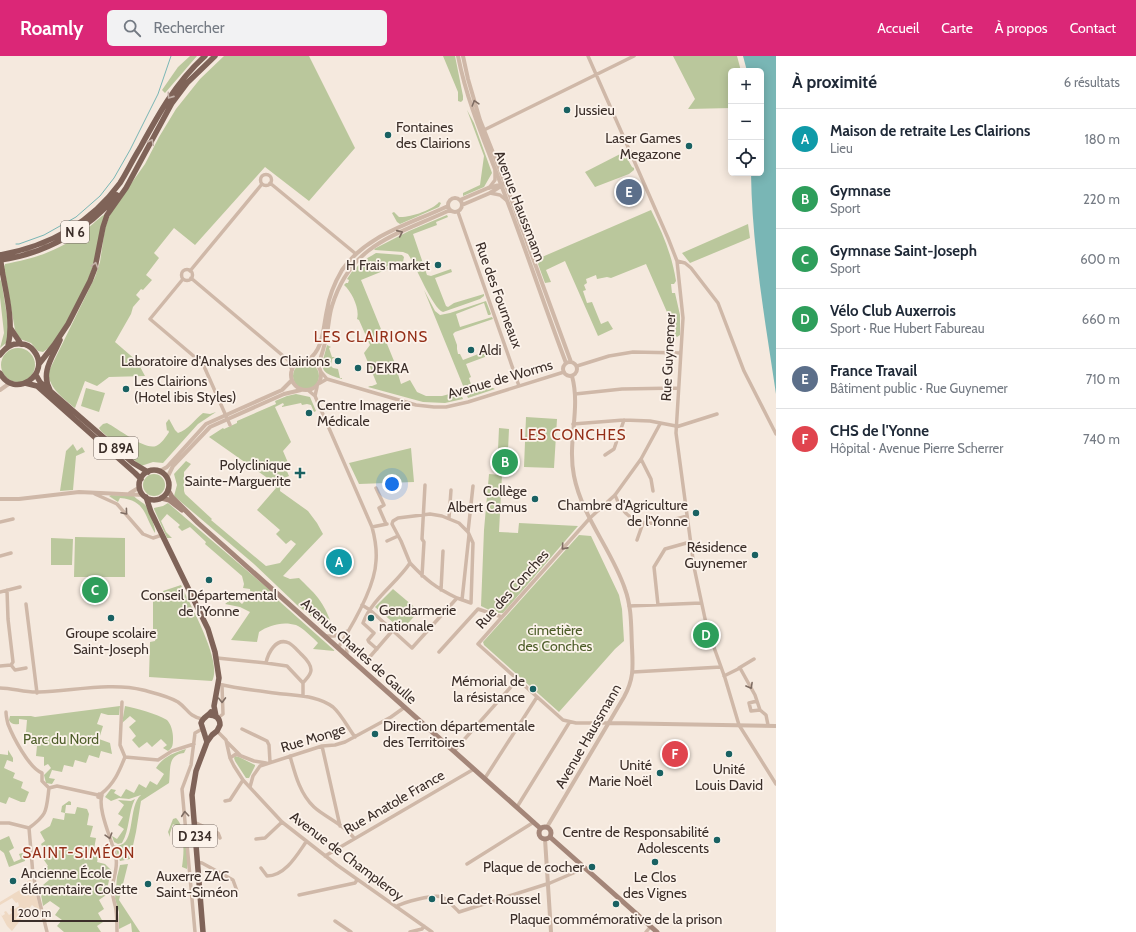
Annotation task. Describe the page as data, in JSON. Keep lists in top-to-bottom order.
{
  "streets": {
    "main road": [
      "N 6",
      "D 89A",
      "Avenue Charles de Gaulle",
      "D 234"
    ],
    "street": [
      "Avenue Haussmann",
      "Rue des Fourneaux",
      "Rue Guynemer",
      "Avenue de Worms",
      "Rue des Conches",
      "Rue Monge",
      "Rue Anatole France",
      "Avenue de Champleroy"
    ]
  },
  "crossings": [
    ["Avenue Haussmann", "Avenue de Worms"],
    ["Avenue Haussmann", "Rue des Conches"],
    ["Avenue Haussmann", "Avenue Charles de Gaulle"],
    ["Rue des Fourneaux", "Avenue de Worms"],
    ["D 89A", "Avenue Charles de Gaulle"],
    ["Avenue Charles de Gaulle", "Rue Monge"],
    ["Avenue Charles de Gaulle", "Rue Anatole France"],
    ["Rue Monge", "Avenue de Champleroy"],
    ["Rue Anatole France", "Avenue de Champleroy"]
  ],
  "districts": ["LES CLAIRIONS", "LES CONCHES", "SAINT-SIMÉON"],
  "parks": ["cimetière des Conches", "Parc du Nord"],
  "places": {
    "other": [
      "Jussieu",
      "Fontaines des Clairions",
      "Laser Games Megazone",
      "H Frais market",
      "Aldi",
      "Laboratoire d'Analyses des Clairions",
      "DEKRA",
      "Les Clairions (Hotel ibis Styles)",
      "Centre Imagerie Médicale",
      "Collège Albert Camus",
      "Chambre d'Agriculture de l'Yonne",
      "Résidence Guynemer",
      "Conseil Départemental de l'Yonne",
      "Groupe scolaire Saint-Joseph",
      "Gendarmerie nationale",
      "Mémorial de la résistance",
      "Direction départementale des Territoires",
      "Unité Louis David",
      "Unité Marie Noël",
      "Centre de Responsabilité Adolescents",
      "Le Clos des Vignes",
      "Plaque de cocher",
      "Ancienne École élémentaire Colette",
      "Auxerre ZAC Saint-Siméon",
      "Le Cadet Roussel",
      "Plaque commémorative de la prison"
    ],
    "health": ["Polyclinique Sainte-Marguerite"]
  },
  "scale_bar": "200 m",
  "page": {
    "header": "Roamly",
    "search": "Rechercher",
    "nav": [
      "Accueil",
      "Carte",
      "À propos",
      "Contact"
    ],
    "heading": ["À proximité", "6 résultats"],
    "map_buttons": ["+", "−"],
    "list": [
      {
        "mark": "A",
        "name": "Maison de retraite Les Clairions",
        "note": "Lieu",
        "value": "180 m"
      },
      {
        "mark": "B",
        "name": "Gymnase",
        "note": "Sport",
        "value": "220 m"
      },
      {
        "mark": "C",
        "name": "Gymnase Saint-Joseph",
        "note": "Sport",
        "value": "600 m"
      },
      {
        "mark": "D",
        "name": "Vélo Club Auxerrois",
        "note": "Sport · Rue Hubert Fabureau",
        "value": "660 m"
      },
      {
        "mark": "E",
        "name": "France Travail",
        "note": "Bâtiment public · Rue Guynemer",
        "value": "710 m"
      },
      {
        "mark": "F",
        "name": "CHS de l'Yonne",
        "note": "Hôpital · Avenue Pierre Scherrer",
        "value": "740 m"
      }
    ],
    "pins": [
      "E",
      "B",
      "A",
      "C",
      "D",
      "F"
    ],
    "scale": "200 m"
  }
}
